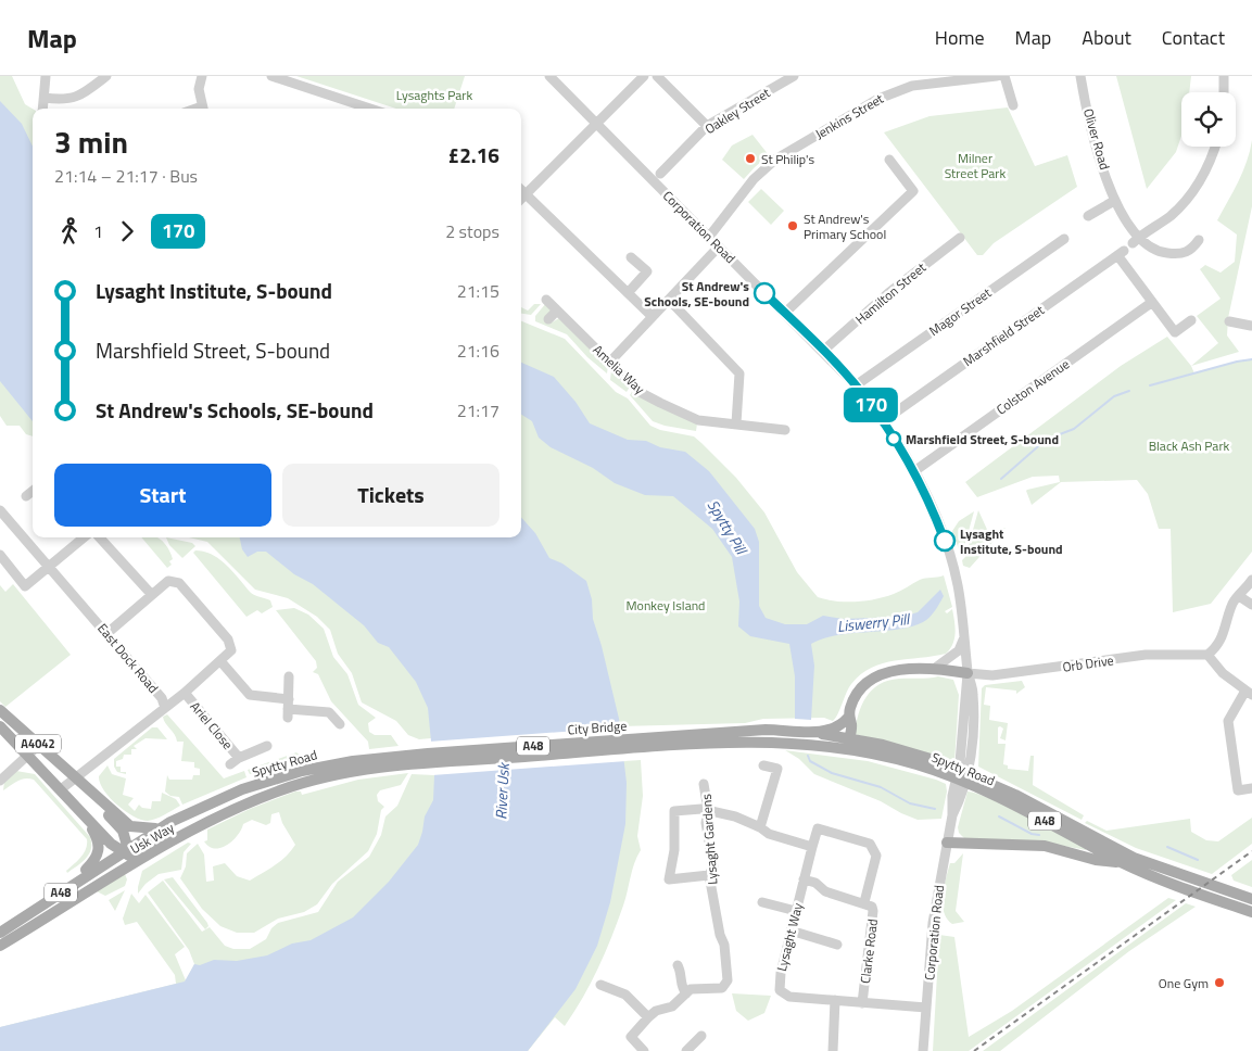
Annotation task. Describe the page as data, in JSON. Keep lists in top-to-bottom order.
{
  "streets": {
    "main road": [
      "City Bridge",
      "A4042",
      "A48",
      "Spytty Road",
      "Usk Way"
    ],
    "street": [
      "Oakley Street",
      "Jenkins Street",
      "Oliver Road",
      "Corporation Road",
      "Hamilton Street",
      "Magor Street",
      "Marshfield Street",
      "Amelia Way",
      "Colston Avenue",
      "East Dock Road",
      "Orb Drive",
      "Ariel Close",
      "Lysaght Gardens",
      "Lysaght Way",
      "Clarke Road"
    ]
  },
  "crossings": [
    ["Jenkins Street", "Corporation Road"],
    ["Corporation Road", "Hamilton Street"],
    ["Corporation Road", "Magor Street"],
    ["Corporation Road", "Marshfield Street"],
    ["Corporation Road", "Colston Avenue"],
    ["Corporation Road", "Orb Drive"],
    ["Corporation Road", "Spytty Road"],
    ["Corporation Road", "Lysaght Way"],
    ["Marshfield Street", "Colston Avenue"],
    ["East Dock Road", "Usk Way"],
    ["City Bridge", "Spytty Road"],
    ["A48", "Spytty Road"],
    ["Spytty Road", "Usk Way"],
    ["Lysaght Way", "Clarke Road"]
  ],
  "water": ["Spytty Pill", "Liswerry Pill", "River Usk"],
  "parks": [
    "Lysaghts Park",
    "Milner Street Park",
    "Black Ash Park",
    "Monkey Island"
  ],
  "places": [
    "St Philip's",
    "St Andrew's Primary School",
    "St Andrew's Schools, SE-bound",
    "Marshfield Street, S-bound",
    "Lysaght Institute, S-bound",
    "One Gym"
  ],
  "lines": ["bus line 170"],
  "page": {
    "header": "Map",
    "nav": [
      "Home",
      "Map",
      "About",
      "Contact"
    ],
    "on_map": "170",
    "heading": ["3 min", "21:14 – 21:17 · Bus", "£2.16"],
    "legs": ["1", "170", "2 stops"],
    "list": [
      {
        "name": "Lysaght Institute, S-bound",
        "value": "21:15"
      },
      {
        "name": "Marshfield Street, S-bound",
        "value": "21:16"
      },
      {
        "name": "St Andrew's Schools, SE-bound",
        "value": "21:17"
      }
    ],
    "buttons": ["Start", "Tickets"]
  }
}
